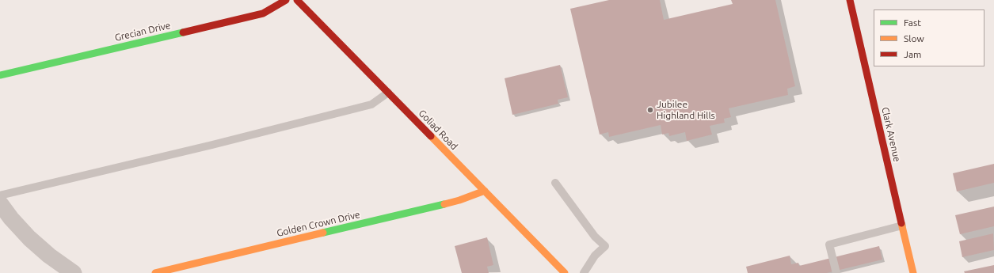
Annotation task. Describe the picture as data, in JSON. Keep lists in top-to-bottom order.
{
  "streets": {
    "street": [
      "Grecian Drive",
      "Goliad Road",
      "Clark Avenue",
      "Golden Crown Drive"
    ]
  },
  "crossings": [
    ["Goliad Road", "Golden Crown Drive"]
  ],
  "places": ["Jubilee Highland Hills"],
  "legend": ["Fast", "Slow", "Jam"]
}
